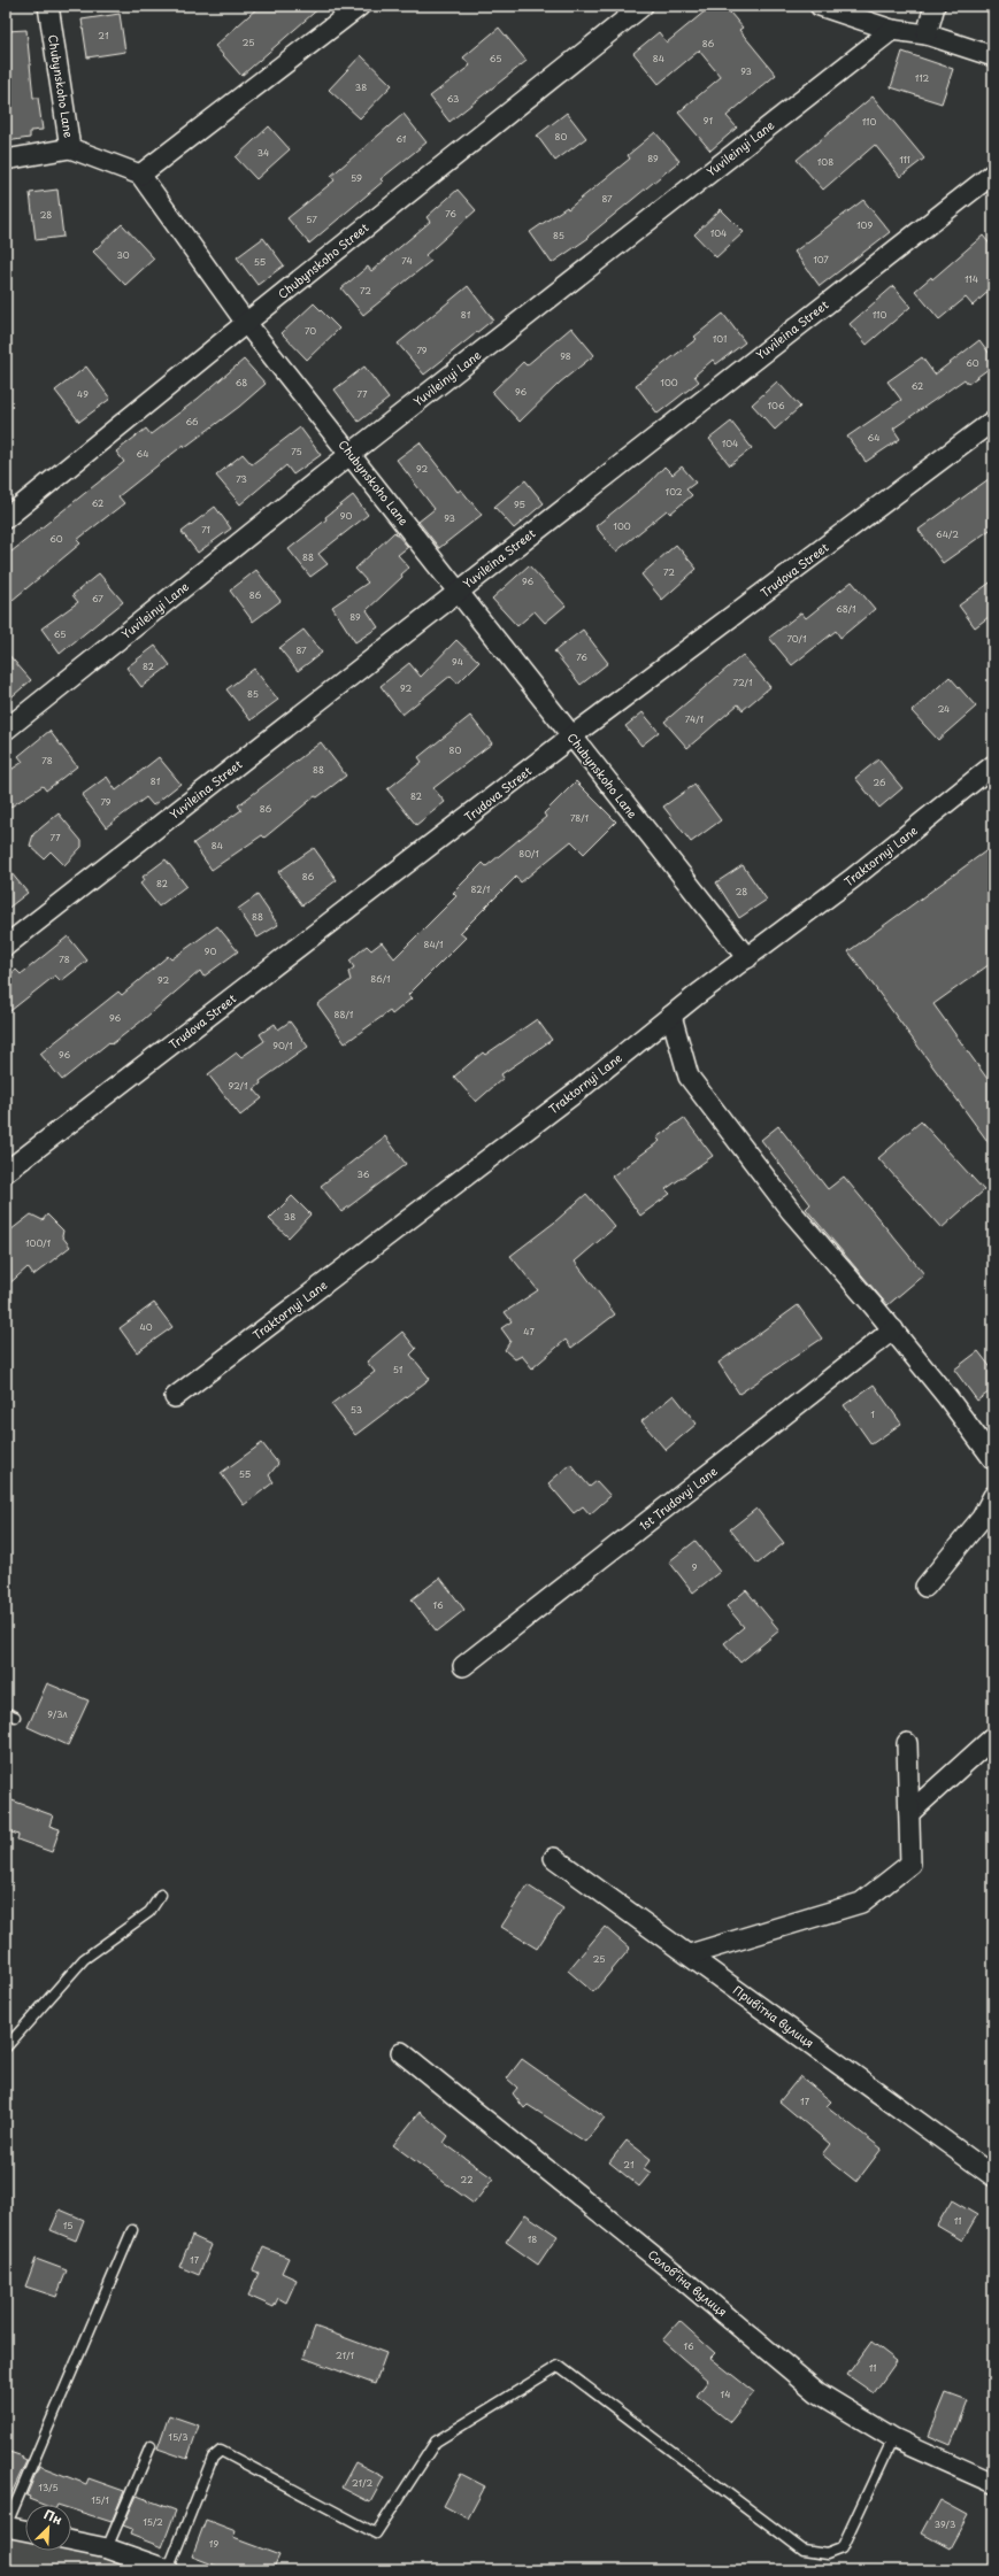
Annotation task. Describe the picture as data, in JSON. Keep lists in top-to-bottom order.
{
  "streets": {
    "street": [
      "Chubynskoho Lane",
      "Yuvileinyi Lane",
      "Chubynskoho Street",
      "Yuvileina Street",
      "Trudova Street",
      "Traktornyi Lane",
      "1st Trudovyi Lane",
      "Привітна вулиця",
      "Соловʼїна вулиця"
    ]
  },
  "crossings": [
    ["Chubynskoho Lane", "Yuvileinyi Lane"],
    ["Chubynskoho Lane", "Chubynskoho Street"],
    ["Chubynskoho Lane", "Yuvileina Street"],
    ["Chubynskoho Lane", "Trudova Street"],
    ["Chubynskoho Lane", "Traktornyi Lane"]
  ],
  "house_numbers": [
    "21",
    "25",
    "86",
    "65",
    "84",
    "93",
    "112",
    "38",
    "63",
    "91",
    "110",
    "80",
    "61",
    "34",
    "89",
    "111",
    "108",
    "59",
    "87",
    "76",
    "28",
    "57",
    "109",
    "104",
    "85",
    "30",
    "107",
    "74",
    "55",
    "114",
    "72",
    "81",
    "110",
    "70",
    "101",
    "79",
    "98",
    "60",
    "68",
    "100",
    "62",
    "96",
    "49",
    "77",
    "106",
    "66",
    "64",
    "104",
    "75",
    "64",
    "92",
    "73",
    "102",
    "62",
    "95",
    "90",
    "93",
    "100",
    "71",
    "64/2",
    "60",
    "88",
    "72",
    "96",
    "86",
    "67",
    "68/1",
    "89",
    "65",
    "70/1",
    "87",
    "76",
    "94",
    "82",
    "72/1",
    "92",
    "85",
    "24",
    "74/1",
    "80",
    "78",
    "88",
    "81",
    "26",
    "82",
    "79",
    "86",
    "78/1",
    "77",
    "84",
    "80/1",
    "86",
    "82",
    "82/1",
    "28",
    "88",
    "84/1",
    "90",
    "78",
    "86/1",
    "92",
    "88/1",
    "96",
    "90/1",
    "96",
    "92/1",
    "36",
    "38",
    "100/1",
    "40",
    "47",
    "51",
    "53",
    "1",
    "55",
    "9",
    "16",
    "9/3л",
    "25",
    "17",
    "21",
    "22",
    "11",
    "15",
    "18",
    "17",
    "16",
    "21/1",
    "11",
    "14",
    "15/3",
    "21/2",
    "13/5",
    "15/1",
    "15/2",
    "39/3",
    "19"
  ],
  "north": "top right"
}
